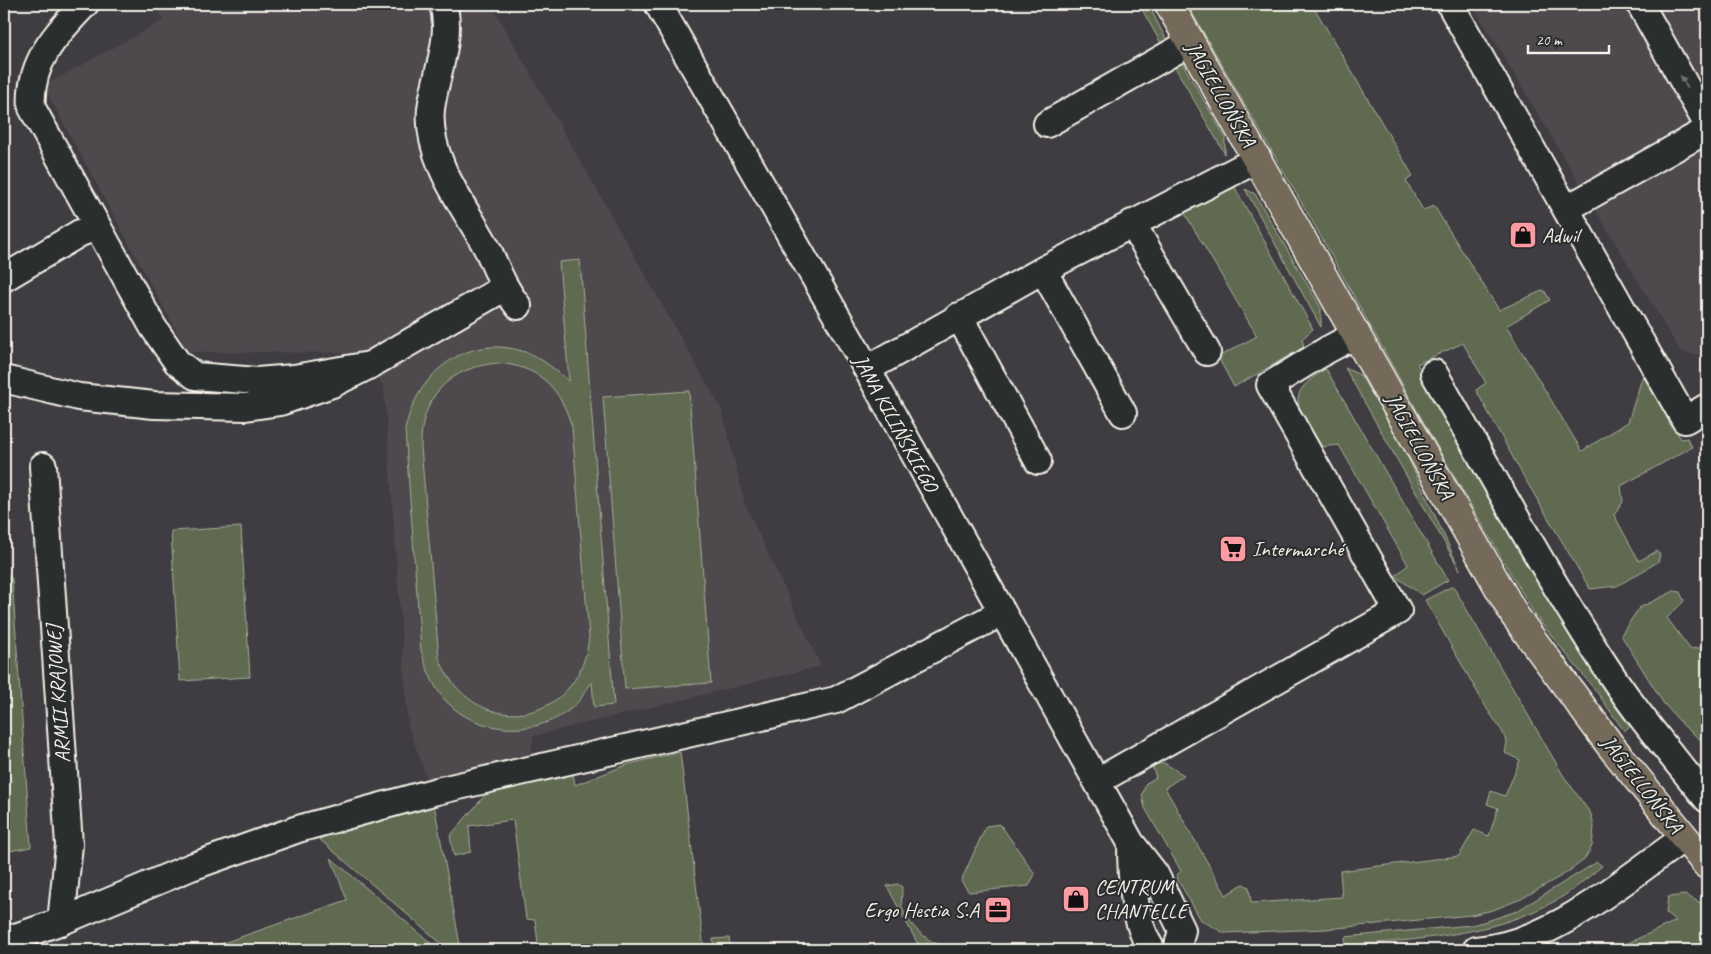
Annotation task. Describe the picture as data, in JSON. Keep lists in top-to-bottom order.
{
  "streets": {
    "main road": ["JAGIELLOŃSKA"],
    "street": ["JANA KILIŃSKIEGO", "ARMII KRAJOWEJ"]
  },
  "places": {
    "shop": ["Adwil", "CENTRUM CHANTELLE"],
    "supermarket": ["Intermarché"],
    "office": ["Ergo Hestia S.A"]
  },
  "scale_bar": "20 m"
}
